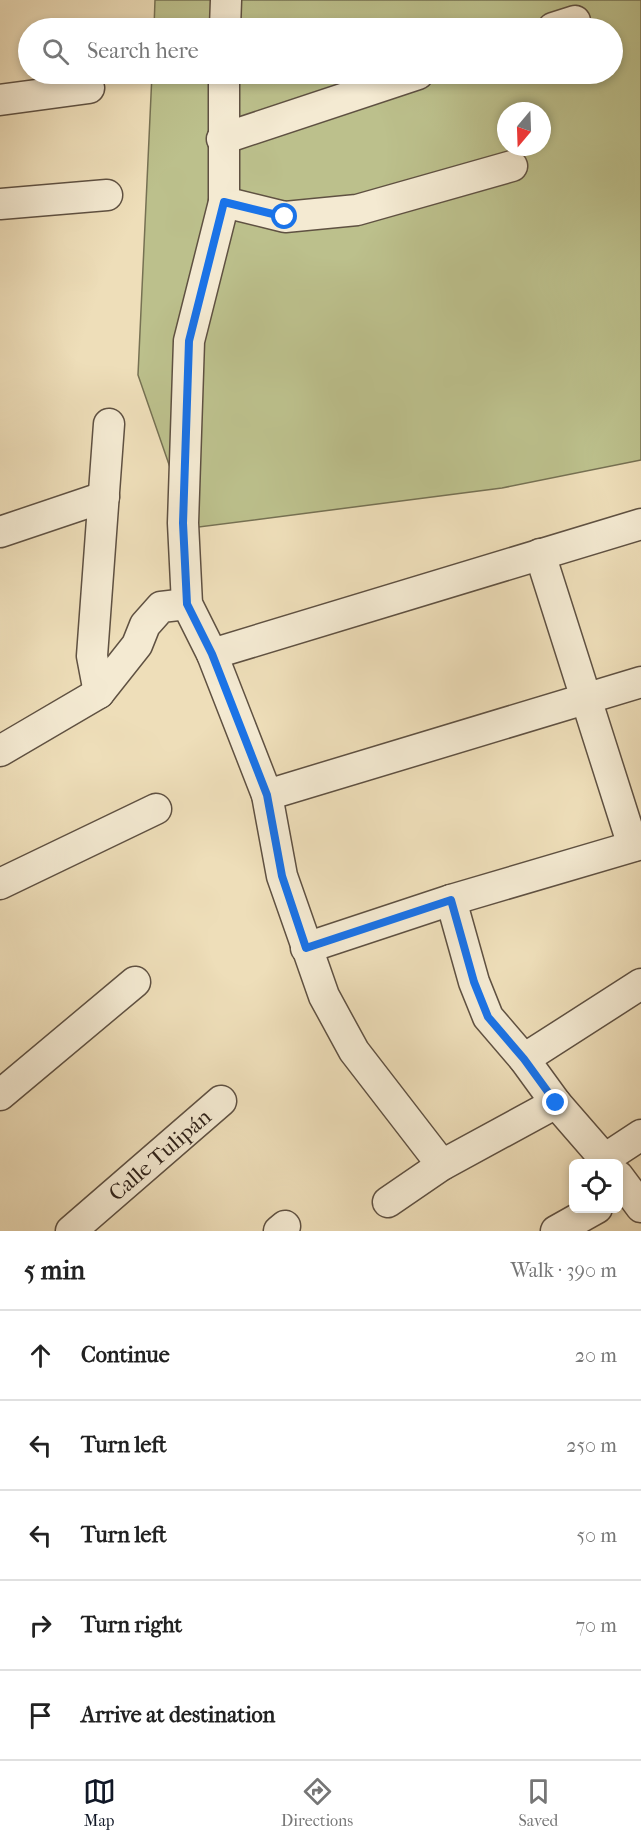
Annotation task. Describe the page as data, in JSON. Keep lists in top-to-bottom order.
{
  "streets": {
    "street": ["Calle Tulipán"]
  },
  "north": "bottom",
  "page": {
    "search": "Search here",
    "heading": ["5 min", "Walk · 390 m"],
    "list": [
      ["Continue", "20 m"],
      ["Turn left", "250 m"],
      ["Turn left", "50 m"],
      ["Turn right", "70 m"],
      "Arrive at destination"
    ],
    "nav": ["Map", "Directions", "Saved"]
  }
}
